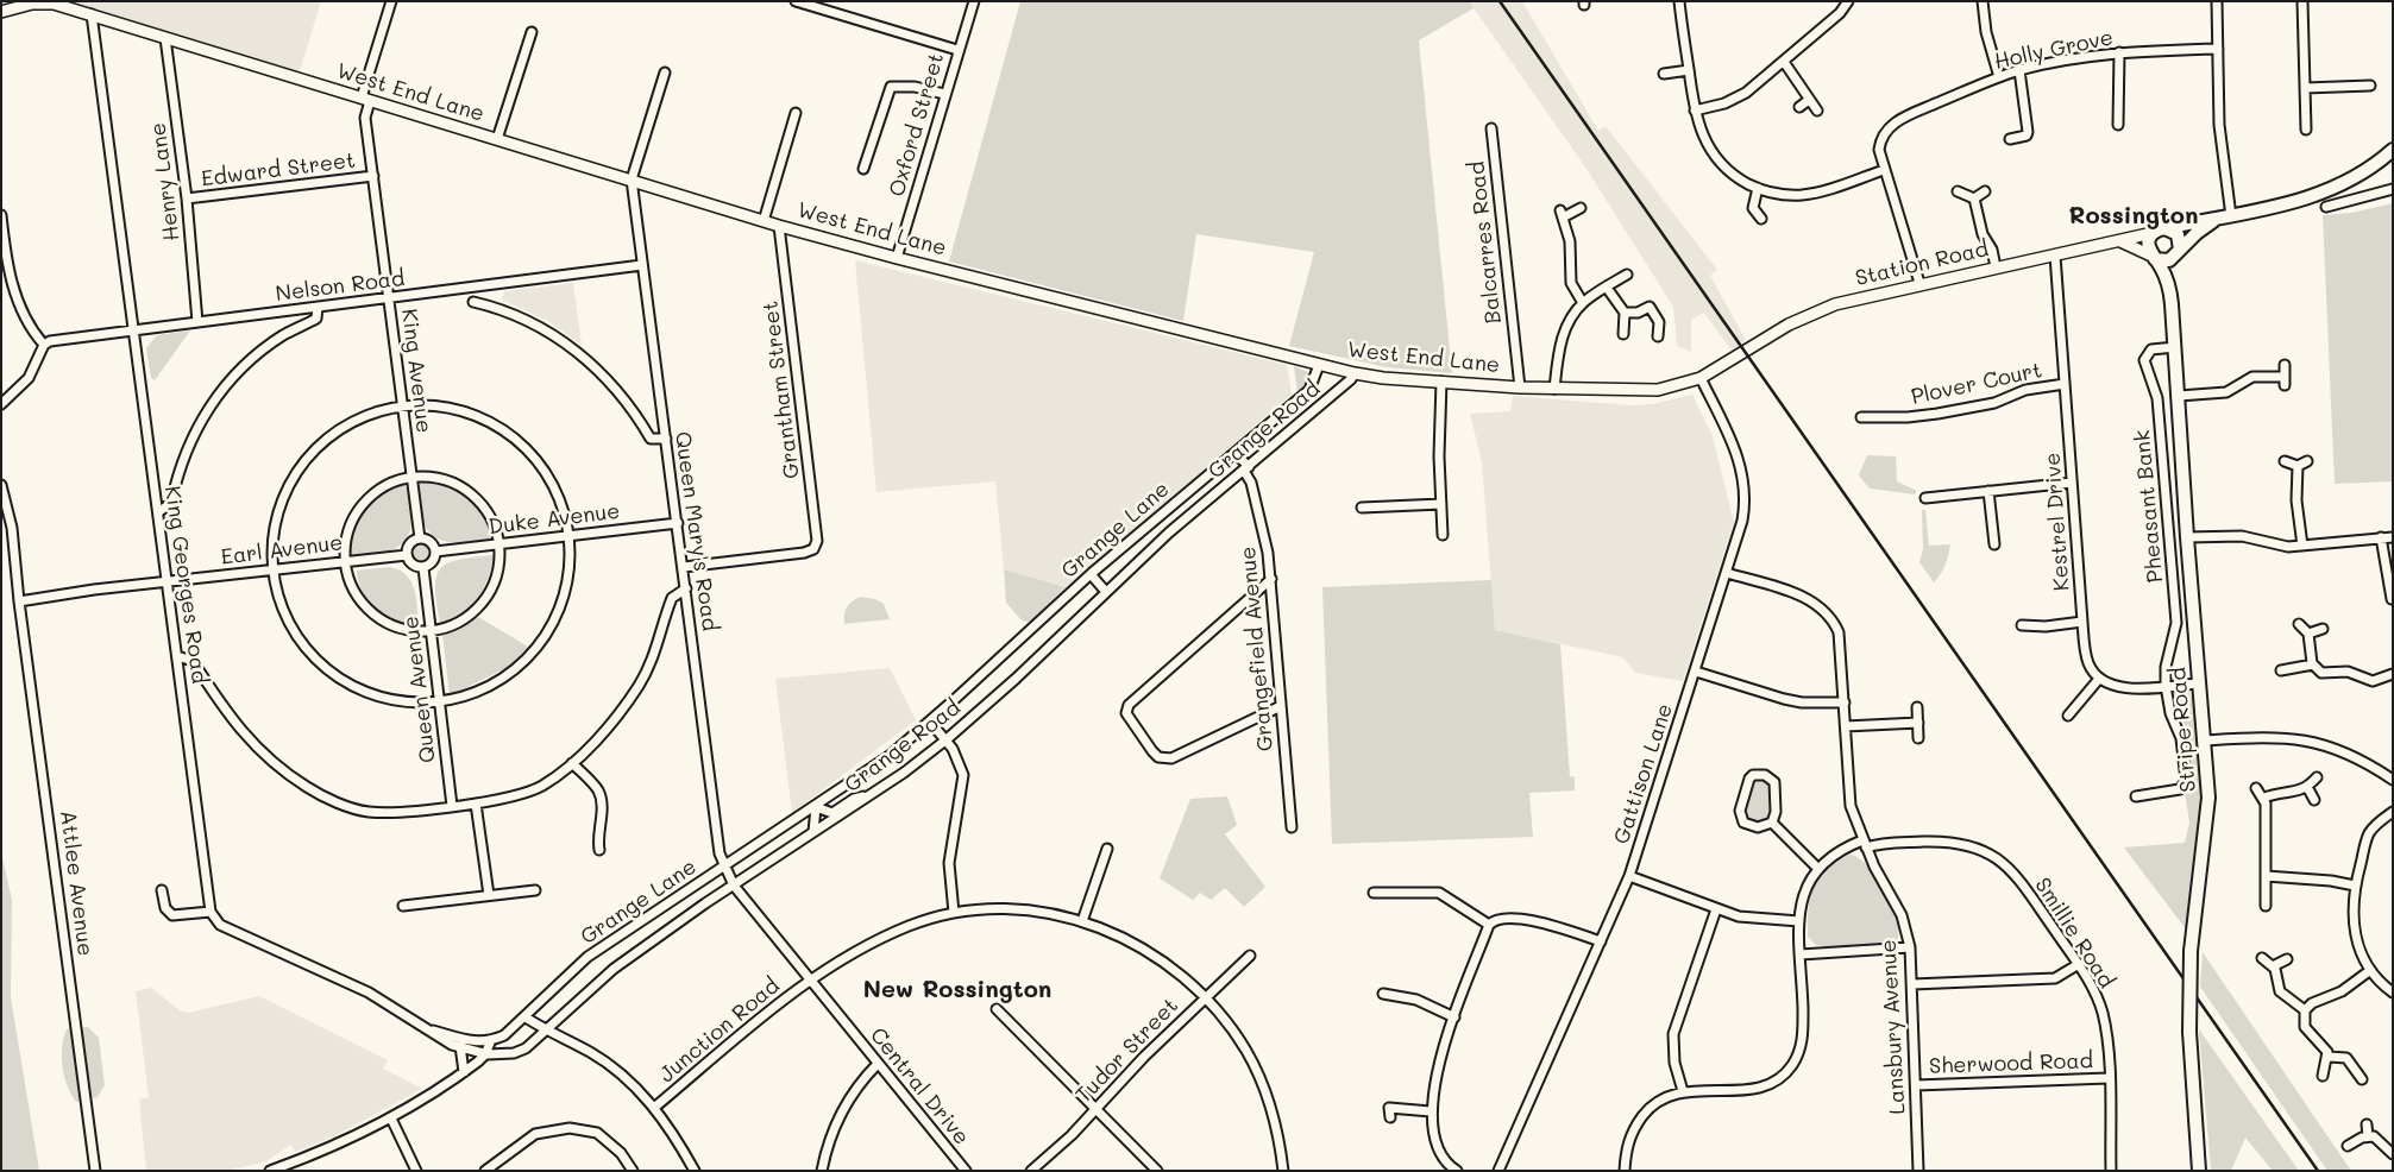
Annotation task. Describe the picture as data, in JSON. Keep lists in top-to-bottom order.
{
  "streets": {
    "main road": ["Stripe Road"],
    "street": [
      "Holly Grove",
      "West End Lane",
      "Oxford Street",
      "Edward Street",
      "Henry Lane",
      "Balcarres Road",
      "Station Road",
      "Nelson Road",
      "King Avenue",
      "Plover Court",
      "Grantham Street",
      "Grange Road",
      "Pheasant Bank",
      "Duke Avenue",
      "Kestrel Drive",
      "Grange Lane",
      "Queen Mary's Road",
      "Earl Avenue",
      "King Georges Road",
      "Grangefield Avenue",
      "Queen Avenue",
      "Gattison Lane",
      "Attlee Avenue",
      "Smillie Road",
      "Lansbury Avenue",
      "Junction Road",
      "Tudor Street",
      "Sherwood Road",
      "Central Drive"
    ]
  },
  "crossings": [
    ["West End Lane", "Oxford Street"],
    ["West End Lane", "Henry Lane"],
    ["West End Lane", "Balcarres Road"],
    ["West End Lane", "Station Road"],
    ["West End Lane", "King Avenue"],
    ["West End Lane", "Grantham Street"],
    ["West End Lane", "Grange Road"],
    ["West End Lane", "Grange Lane"],
    ["West End Lane", "Queen Mary's Road"],
    ["West End Lane", "King Georges Road"],
    ["West End Lane", "Gattison Lane"],
    ["Edward Street", "Henry Lane"],
    ["Edward Street", "King Avenue"],
    ["Henry Lane", "Nelson Road"],
    ["Station Road", "Kestrel Drive"],
    ["Station Road", "Stripe Road"],
    ["Nelson Road", "King Avenue"],
    ["Nelson Road", "Queen Mary's Road"],
    ["Nelson Road", "King Georges Road"],
    ["King Avenue", "Duke Avenue"],
    ["King Avenue", "Earl Avenue"],
    ["King Avenue", "Queen Avenue"],
    ["Plover Court", "Kestrel Drive"],
    ["Grantham Street", "Queen Mary's Road"],
    ["Grange Road", "Queen Mary's Road"],
    ["Grange Road", "Grangefield Avenue"],
    ["Grange Road", "Central Drive"],
    ["Pheasant Bank", "Stripe Road"],
    ["Duke Avenue", "Queen Mary's Road"],
    ["Duke Avenue", "Earl Avenue"],
    ["Duke Avenue", "Queen Avenue"],
    ["Grange Lane", "Queen Mary's Road"],
    ["Queen Mary's Road", "Central Drive"],
    ["Earl Avenue", "King Georges Road"],
    ["Earl Avenue", "Queen Avenue"],
    ["Earl Avenue", "Attlee Avenue"],
    ["Gattison Lane", "Lansbury Avenue"],
    ["Smillie Road", "Lansbury Avenue"],
    ["Smillie Road", "Sherwood Road"],
    ["Lansbury Avenue", "Sherwood Road"],
    ["Junction Road", "Tudor Street"],
    ["Junction Road", "Central Drive"]
  ],
  "districts": ["Rossington", "New Rossington"]
}
